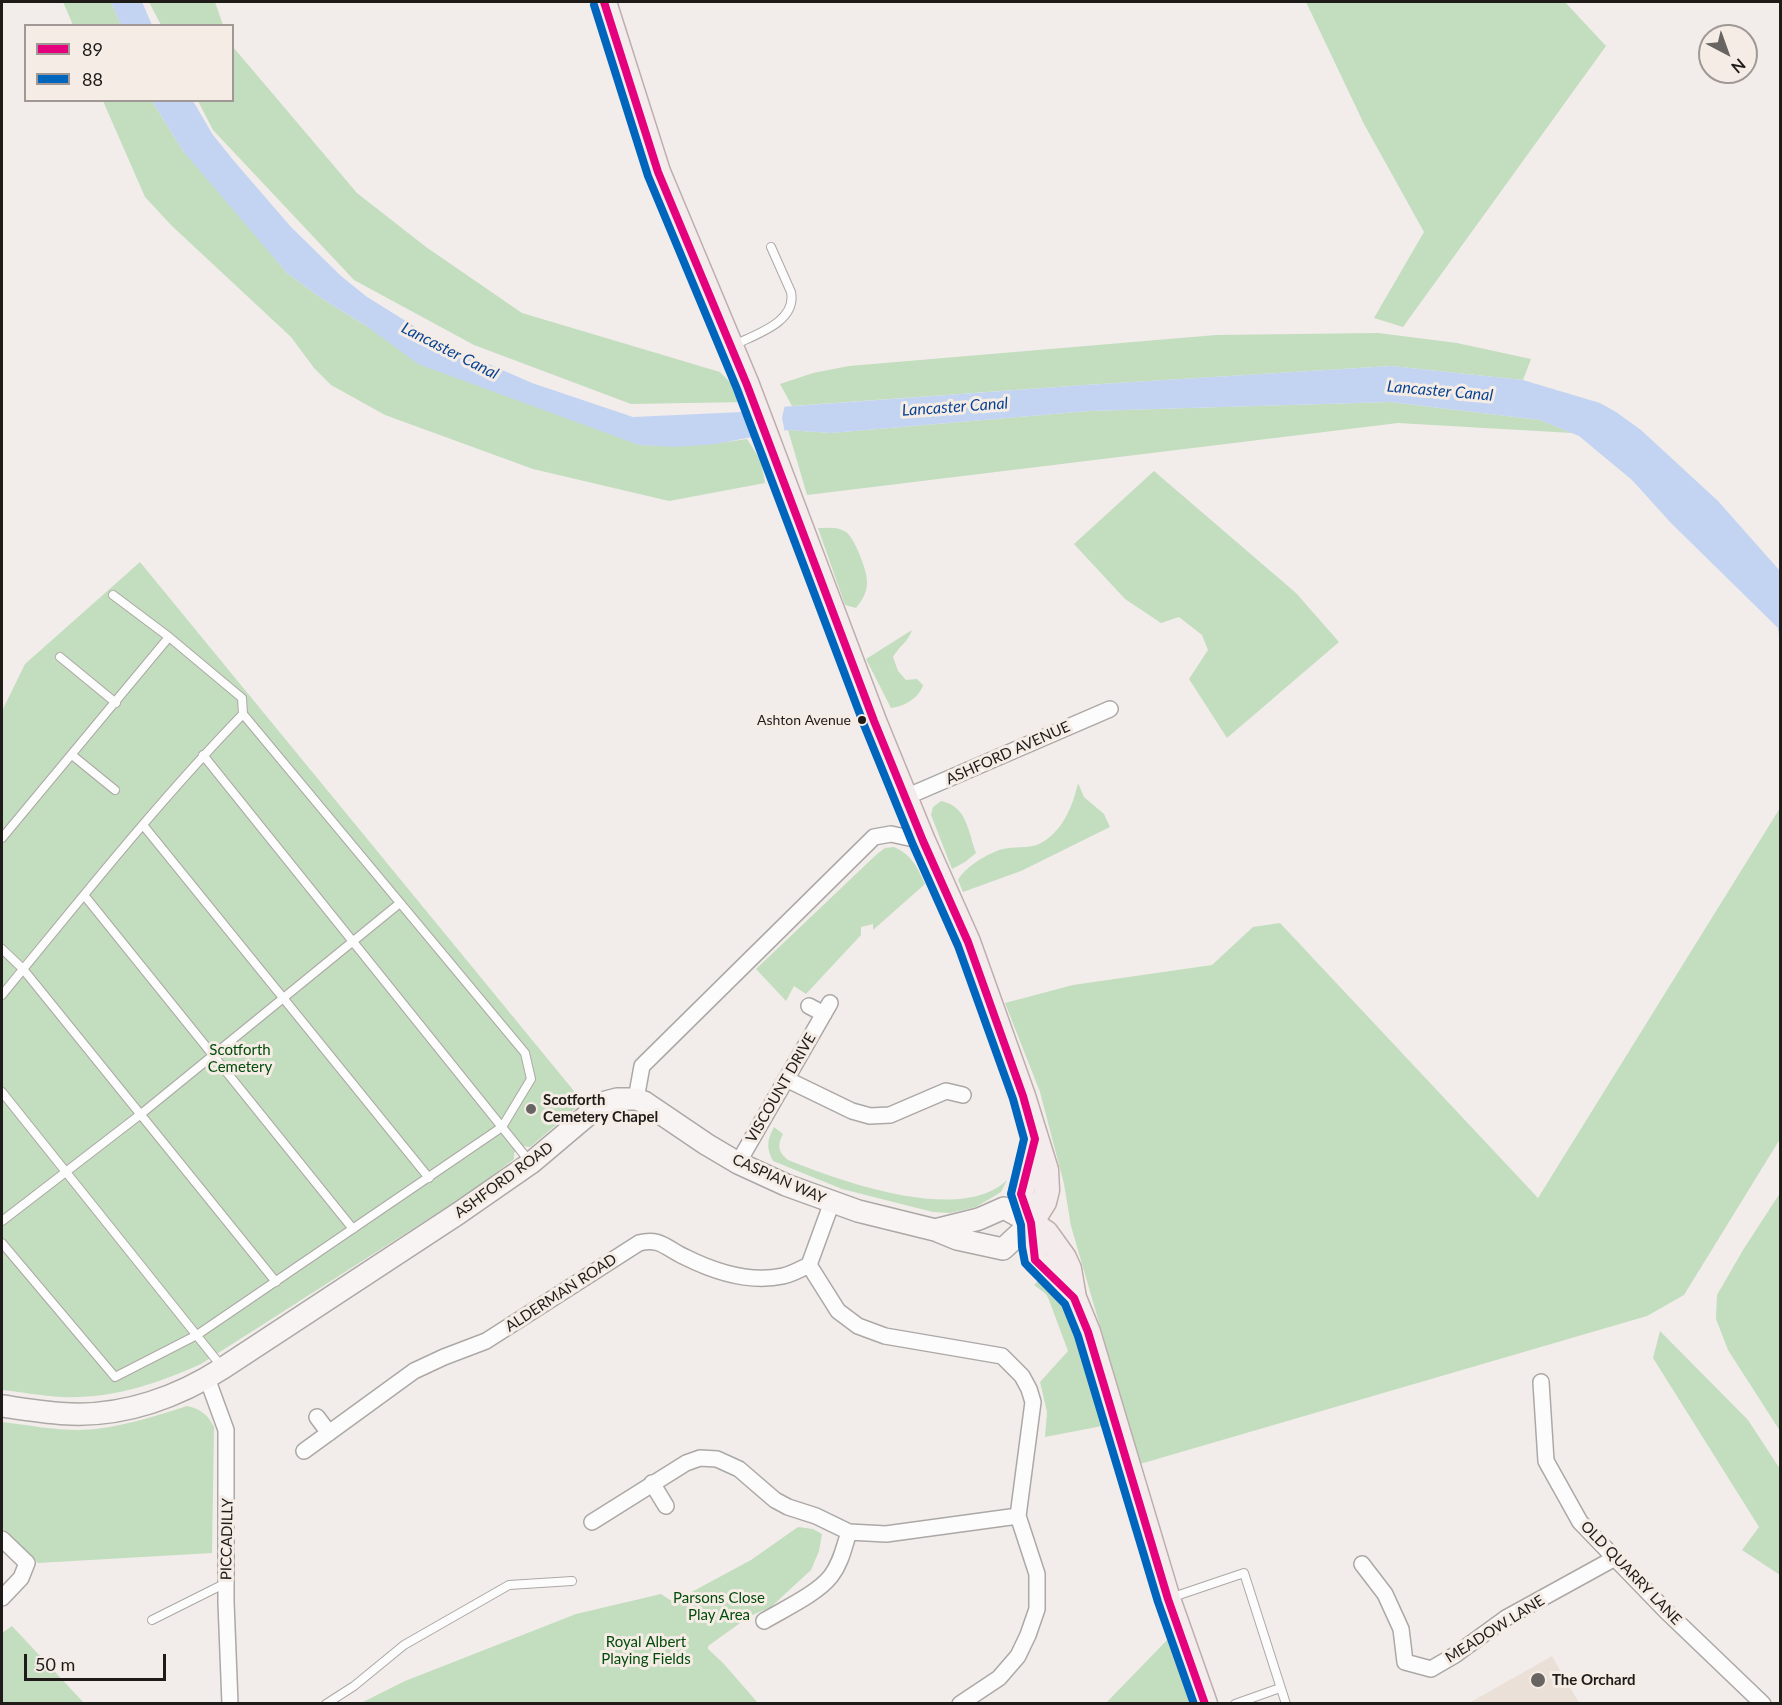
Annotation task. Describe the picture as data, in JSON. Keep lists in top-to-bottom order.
{
  "streets": {
    "street": [
      "ASHFORD AVENUE",
      "VISCOUNT DRIVE",
      "CASPIAN WAY",
      "ASHFORD ROAD",
      "ALDERMAN ROAD",
      "PICCADILLY",
      "OLD QUARRY LANE",
      "MEADOW LANE"
    ]
  },
  "crossings": [
    ["VISCOUNT DRIVE", "CASPIAN WAY"],
    ["CASPIAN WAY", "ASHFORD ROAD"],
    ["ASHFORD ROAD", "PICCADILLY"],
    ["OLD QUARRY LANE", "MEADOW LANE"]
  ],
  "water": ["Lancaster Canal"],
  "parks": ["Scotforth Cemetery", "Parsons Close Play Area", "Royal Albert Playing Fields"],
  "places": ["Ashton Avenue", "Scotforth Cemetery Chapel", "The Orchard"],
  "lines": ["transit line 89", "transit line 88"],
  "legend": ["89", "88"],
  "scale_bar": "50 m",
  "north": "bottom right"
}
